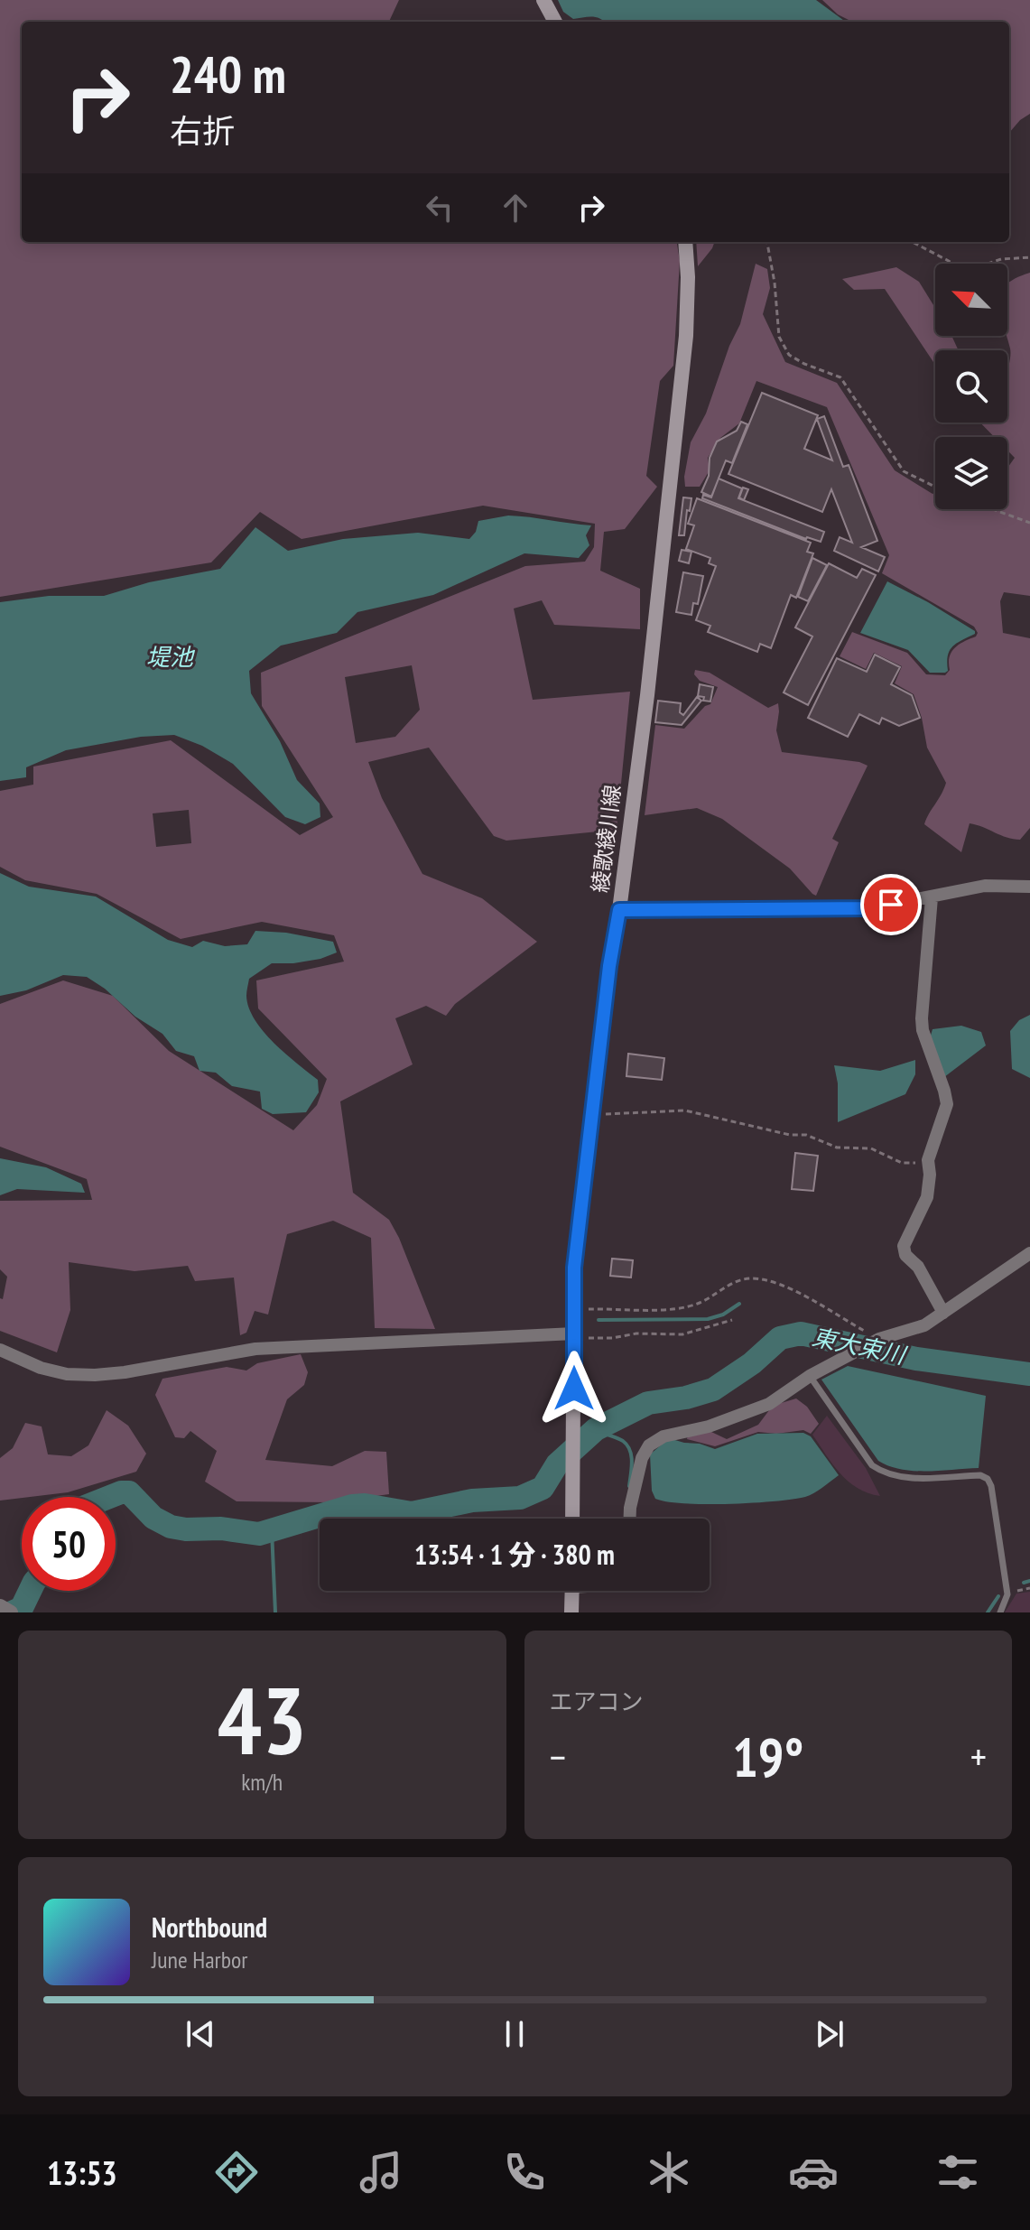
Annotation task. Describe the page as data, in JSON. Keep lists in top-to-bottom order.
{
  "streets": {
    "main road": ["綾歌綾川線"]
  },
  "water": ["堤池", "東大束川"],
  "north": "top left",
  "page": {
    "turn": ["240 m", "右折"],
    "limit": "50",
    "trip": "13:54 · 1 分 · 380 m",
    "tile": [
      ["43", "km/h"],
      "エアコン"
    ],
    "heat": ["−", "19°", "+"],
    "song": ["Northbound", "June Harbor"],
    "tabs": "13:53"
  }
}
